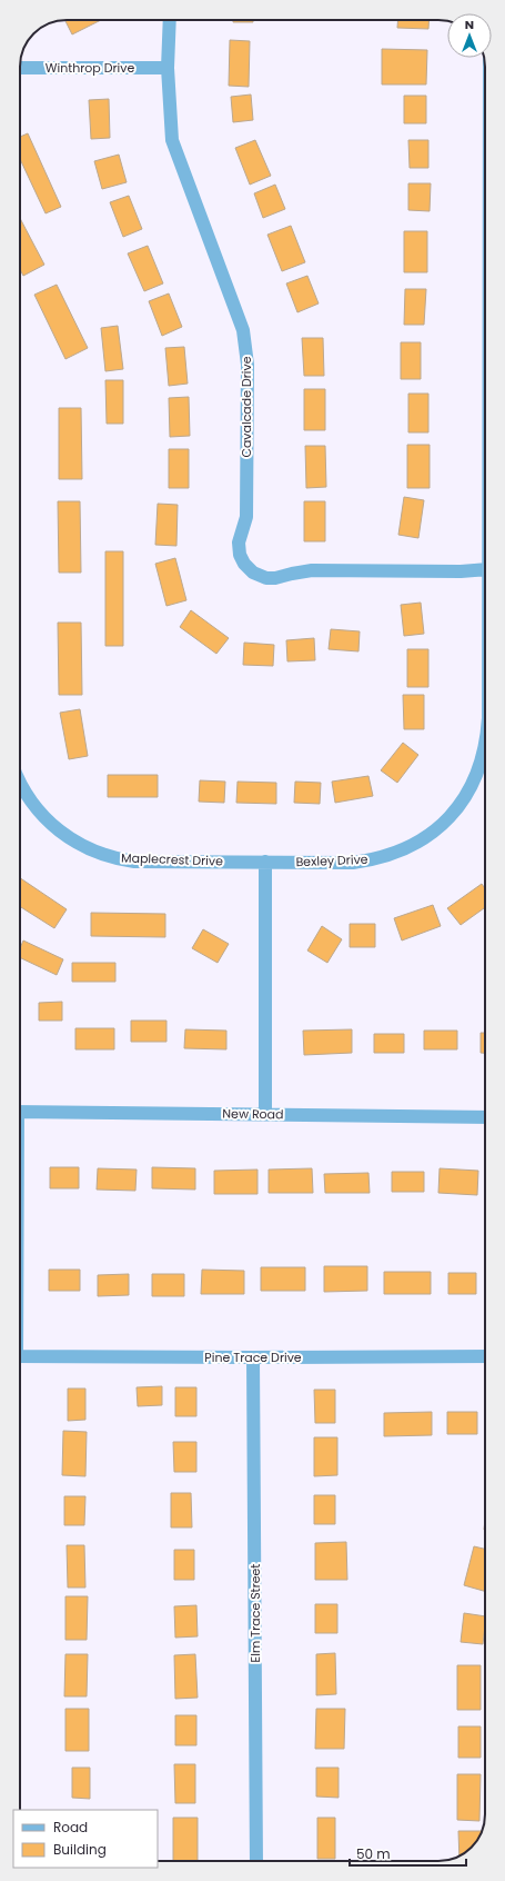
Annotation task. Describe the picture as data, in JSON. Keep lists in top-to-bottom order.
{
  "streets": {
    "street": [
      "Winthrop Drive",
      "Cavalcade Drive",
      "Maplecrest Drive",
      "Bexley Drive",
      "New Road",
      "Pine Trace Drive",
      "Elm Trace Street"
    ]
  },
  "crossings": [
    ["Winthrop Drive", "Cavalcade Drive"],
    ["Maplecrest Drive", "Bexley Drive"],
    ["Pine Trace Drive", "Elm Trace Street"]
  ],
  "legend": ["Road", "Building"],
  "scale_bar": "50 m",
  "north": "top"
}
